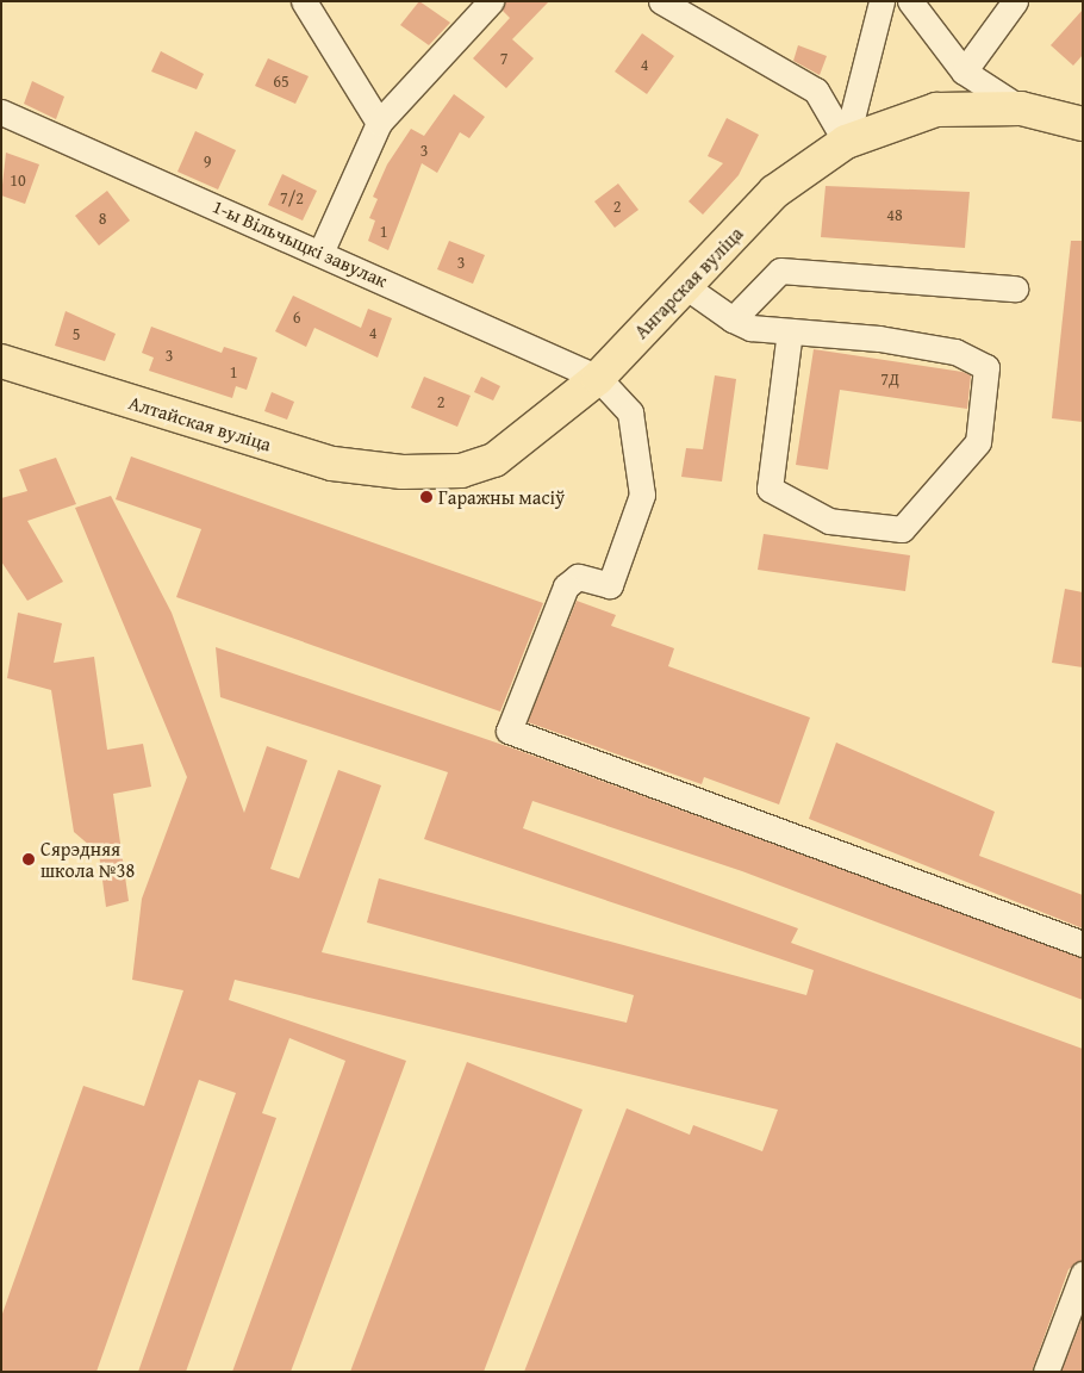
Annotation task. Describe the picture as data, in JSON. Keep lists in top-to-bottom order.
{
  "streets": {
    "main road": ["Ангарская вуліца", "Алтайская вуліца"],
    "street": ["1-ы Вільчыцкі завулак"]
  },
  "crossings": [
    ["1-ы Вільчыцкі завулак", "Ангарская вуліца"],
    ["Ангарская вуліца", "Алтайская вуліца"]
  ],
  "places": ["Гаражны масіў", "Сярэдняя школа №38"],
  "house_numbers": [
    "7",
    "4",
    "65",
    "3",
    "9",
    "10",
    "7/2",
    "2",
    "48",
    "8",
    "1",
    "3",
    "6",
    "4",
    "5",
    "3",
    "1",
    "7Д",
    "2"
  ]
}
